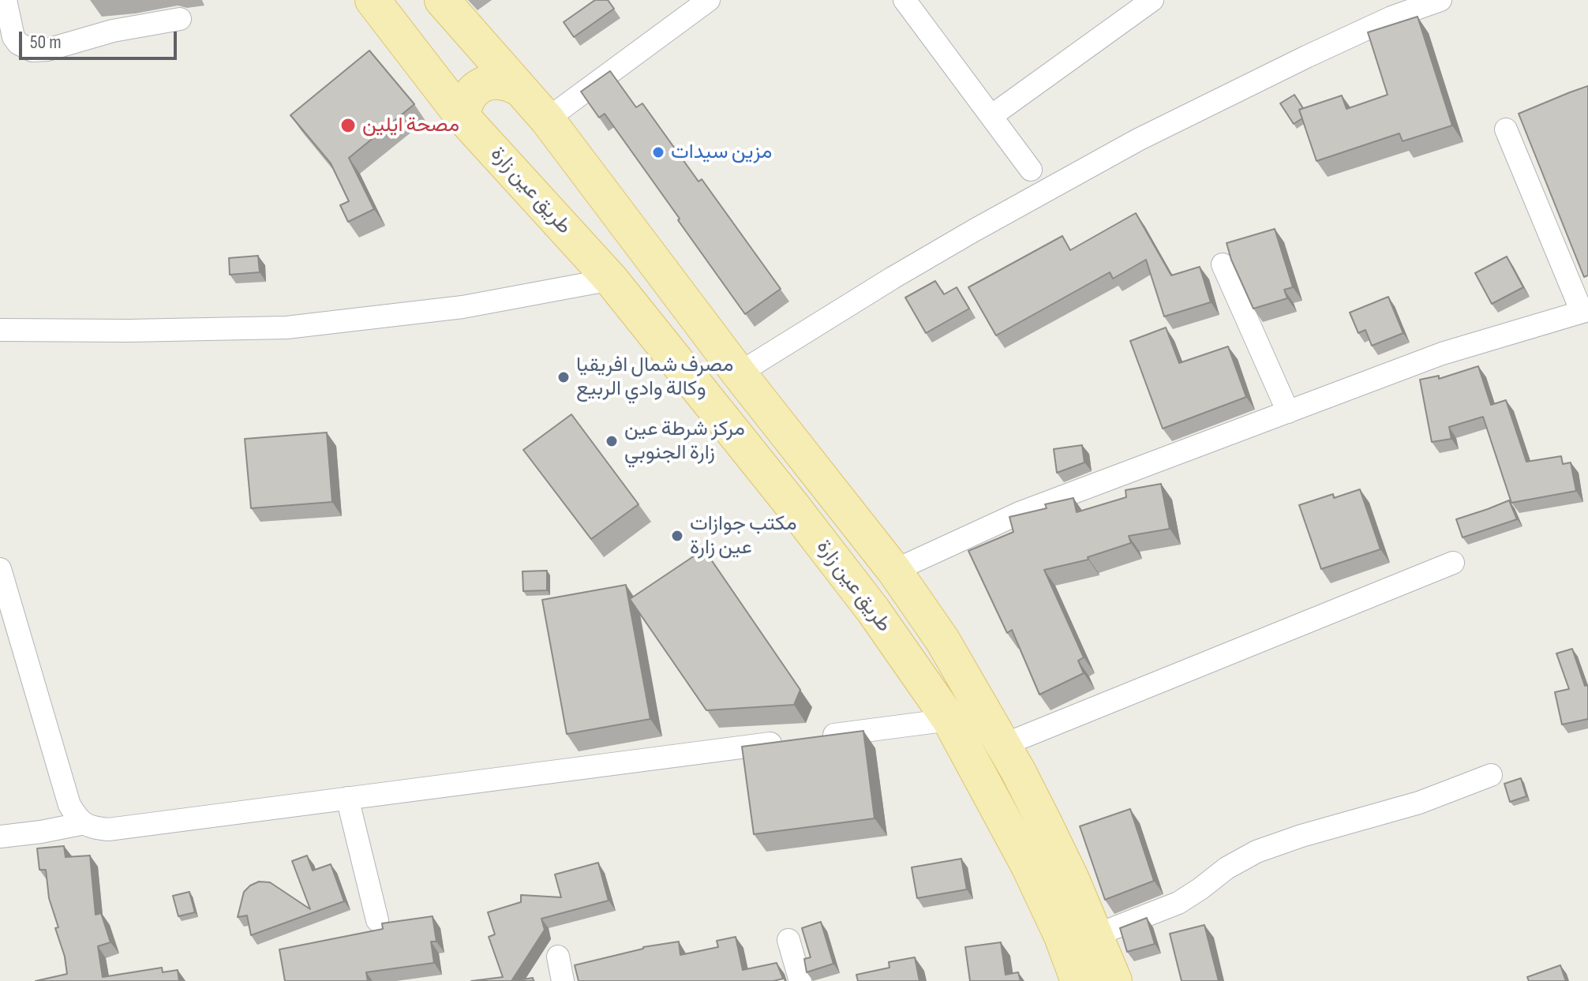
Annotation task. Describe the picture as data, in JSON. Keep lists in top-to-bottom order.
{
  "streets": {
    "main road": ["طريق عين زارة"]
  },
  "places": [
    "مصحة ايلين",
    "مزين سيدات",
    "مصرف شمال افريقيا وكالة وادي الربيع",
    "مركز شرطة عين زارة الجنوبي",
    "مكتب جوازات عين زارة"
  ],
  "scale_bar": "50 m"
}
